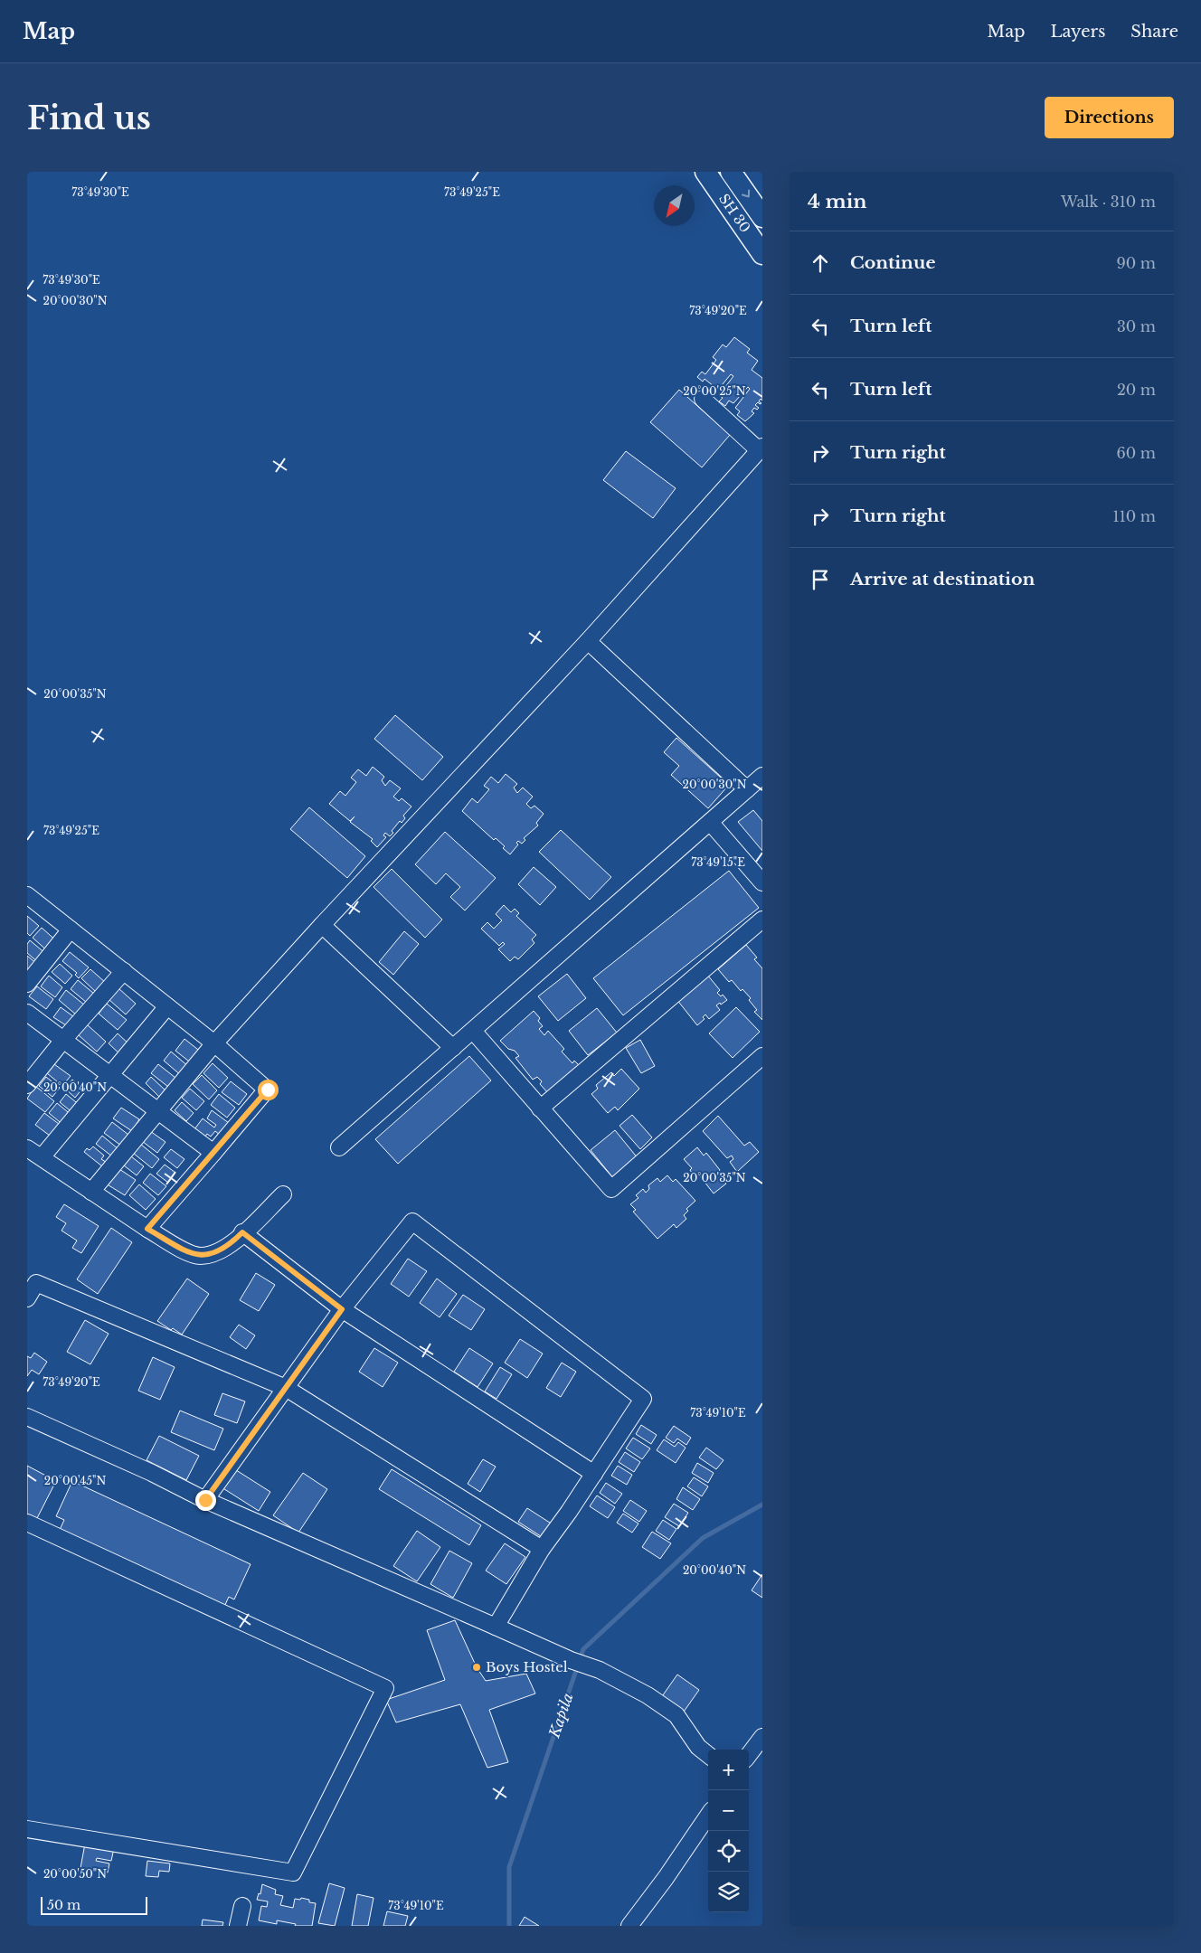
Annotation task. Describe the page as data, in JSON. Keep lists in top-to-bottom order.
{
  "streets": {
    "main road": ["SH 30"]
  },
  "water": ["Kapila"],
  "places": ["Boys Hostel"],
  "scale_bar": "50 m",
  "north": "bottom left",
  "page": {
    "header": "Map",
    "nav": ["Map", "Layers", "Share"],
    "buttons": "Directions",
    "title": "Find us",
    "heading": ["4 min", "Walk · 310 m"],
    "list": [
      ["Continue", "90 m"],
      ["Turn left", "30 m"],
      ["Turn left", "20 m"],
      ["Turn right", "60 m"],
      ["Turn right", "110 m"],
      "Arrive at destination"
    ],
    "map_buttons": ["+", "−"],
    "scale": "50 m"
  },
  "coordinates": [
    "73°49'30\"E",
    "73°49'25\"E",
    "20°00'30\"N",
    "73°49'20\"E",
    "20°00'25\"N",
    "20°00'35\"N",
    "73°49'15\"E",
    "20°00'40\"N",
    "73°49'10\"E",
    "20°00'45\"N",
    "20°00'50\"N"
  ]
}
